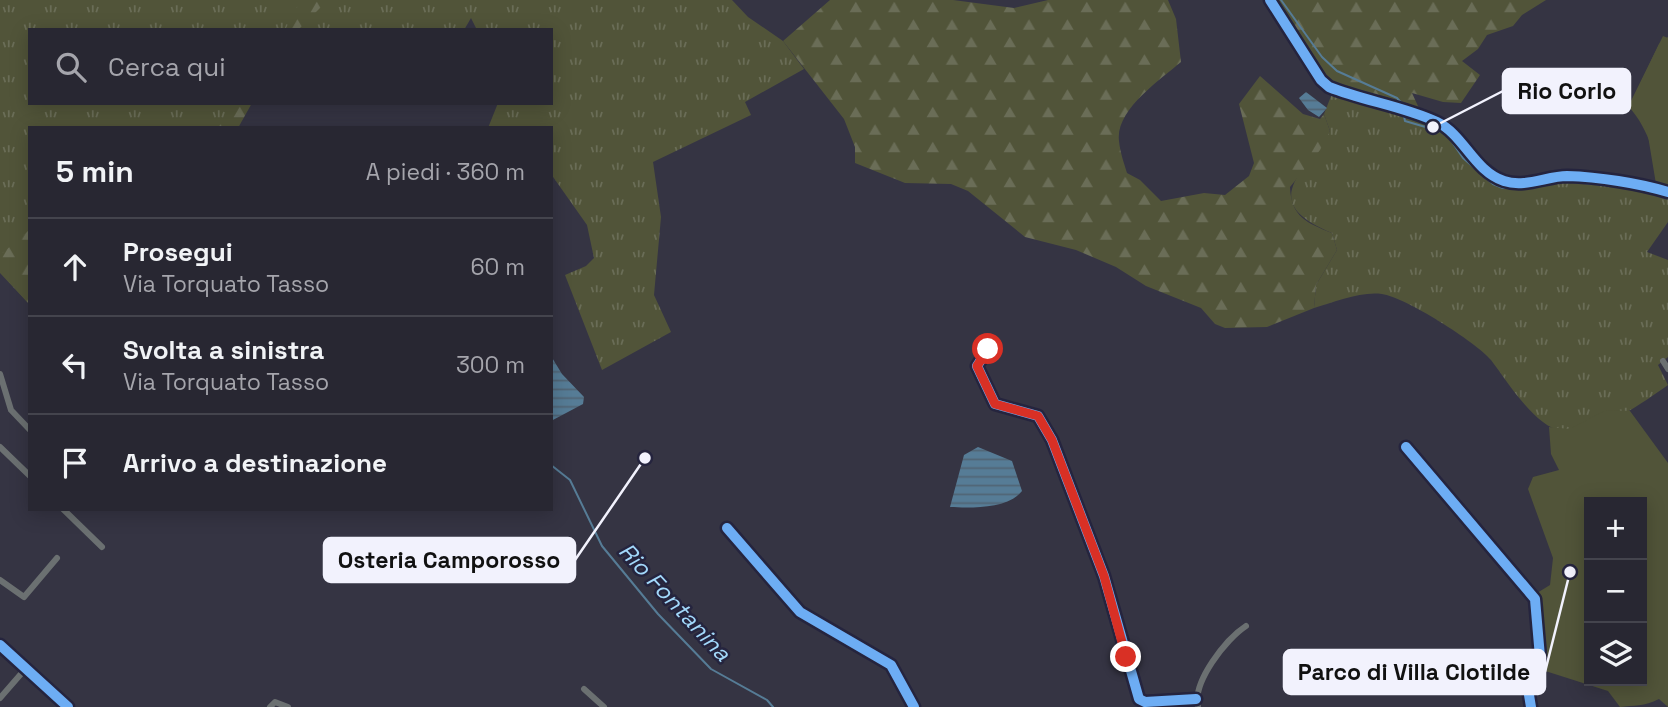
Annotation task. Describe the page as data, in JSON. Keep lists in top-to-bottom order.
{
  "water": ["Rio Fontanina"],
  "places": ["Rio Corlo", "Osteria Camporosso", "Parco di Villa Clotilde"],
  "page": {
    "search": "Cerca qui",
    "heading": ["5 min", "A piedi · 360 m"],
    "list": [
      ["Prosegui", "Via Torquato Tasso", "60 m"],
      ["Svolta a sinistra", "Via Torquato Tasso", "300 m"],
      "Arrivo a destinazione"
    ],
    "map_buttons": ["+", "−"]
  }
}
